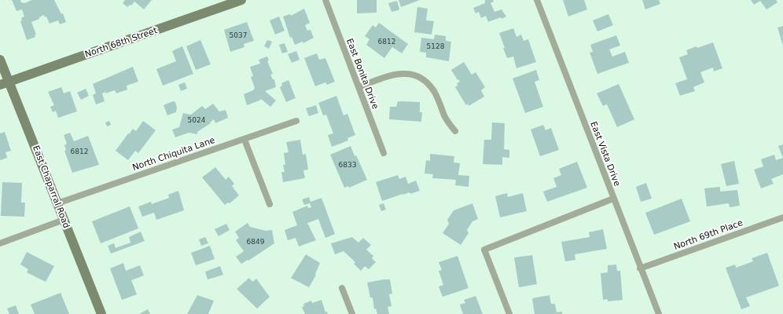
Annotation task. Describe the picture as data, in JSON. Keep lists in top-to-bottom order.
{
  "streets": {
    "main road": ["North 68th Street", "East Chaparral Road"],
    "street": [
      "East Bonita Drive",
      "North Chiquita Lane",
      "East Vista Drive",
      "North 69th Place"
    ]
  },
  "crossings": [
    ["North 68th Street", "East Chaparral Road"],
    ["North Chiquita Lane", "East Chaparral Road"],
    ["East Vista Drive", "North 69th Place"]
  ],
  "house_numbers": [
    "5037",
    "6812",
    "5128",
    "5024",
    "6812",
    "6833",
    "6849"
  ]
}
